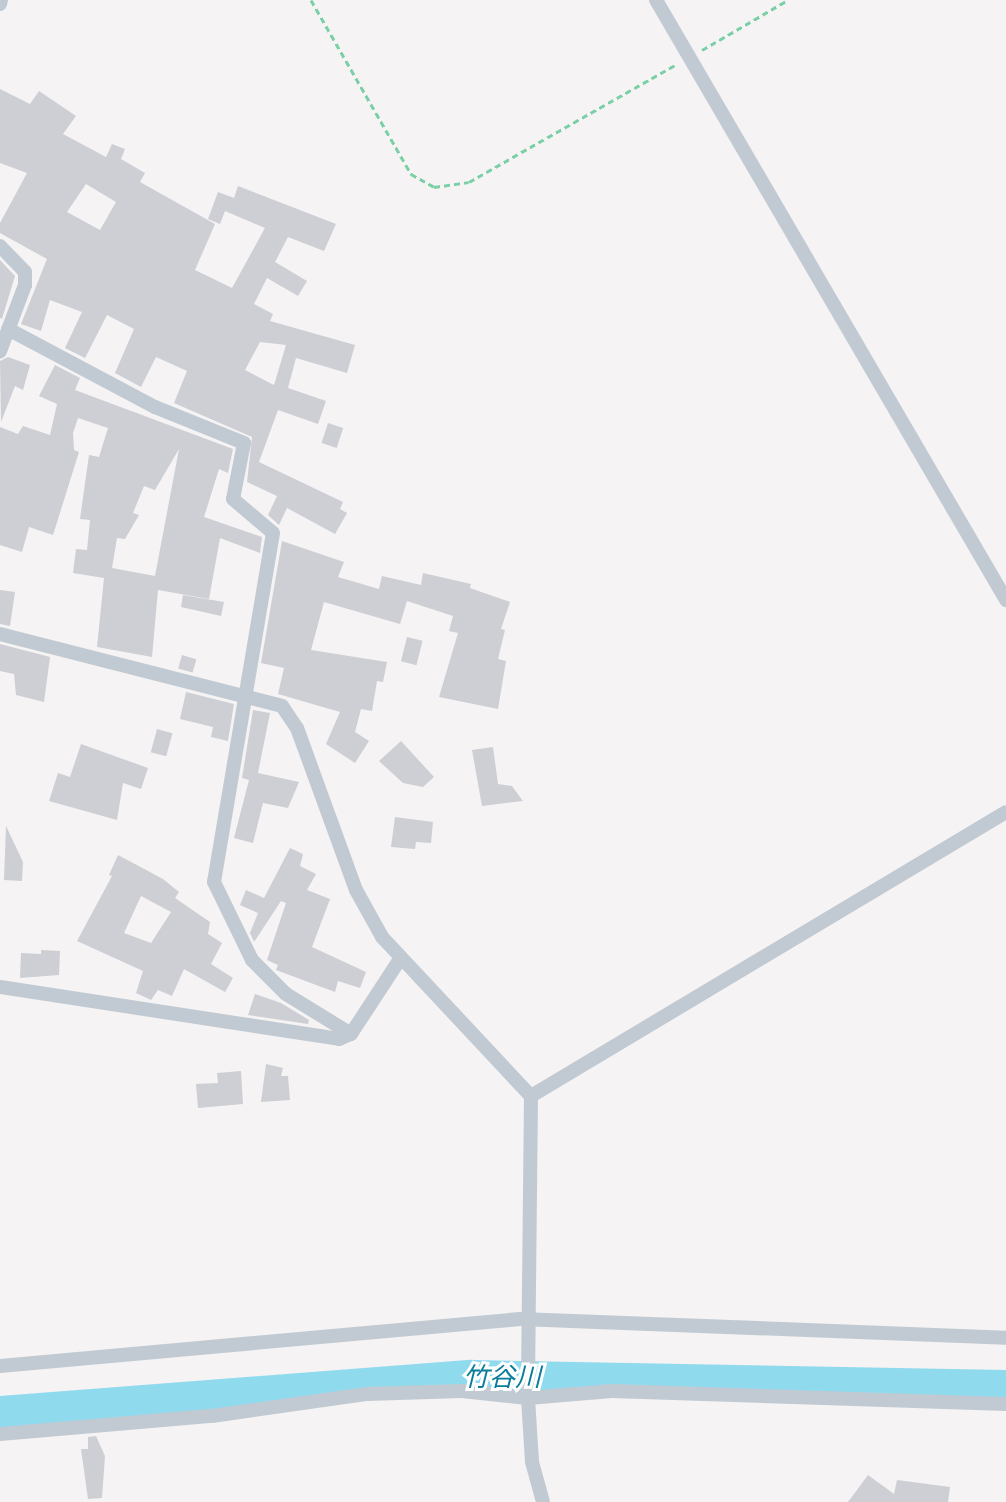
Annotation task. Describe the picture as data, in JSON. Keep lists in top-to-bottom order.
{
  "water": ["竹谷川"]
}
